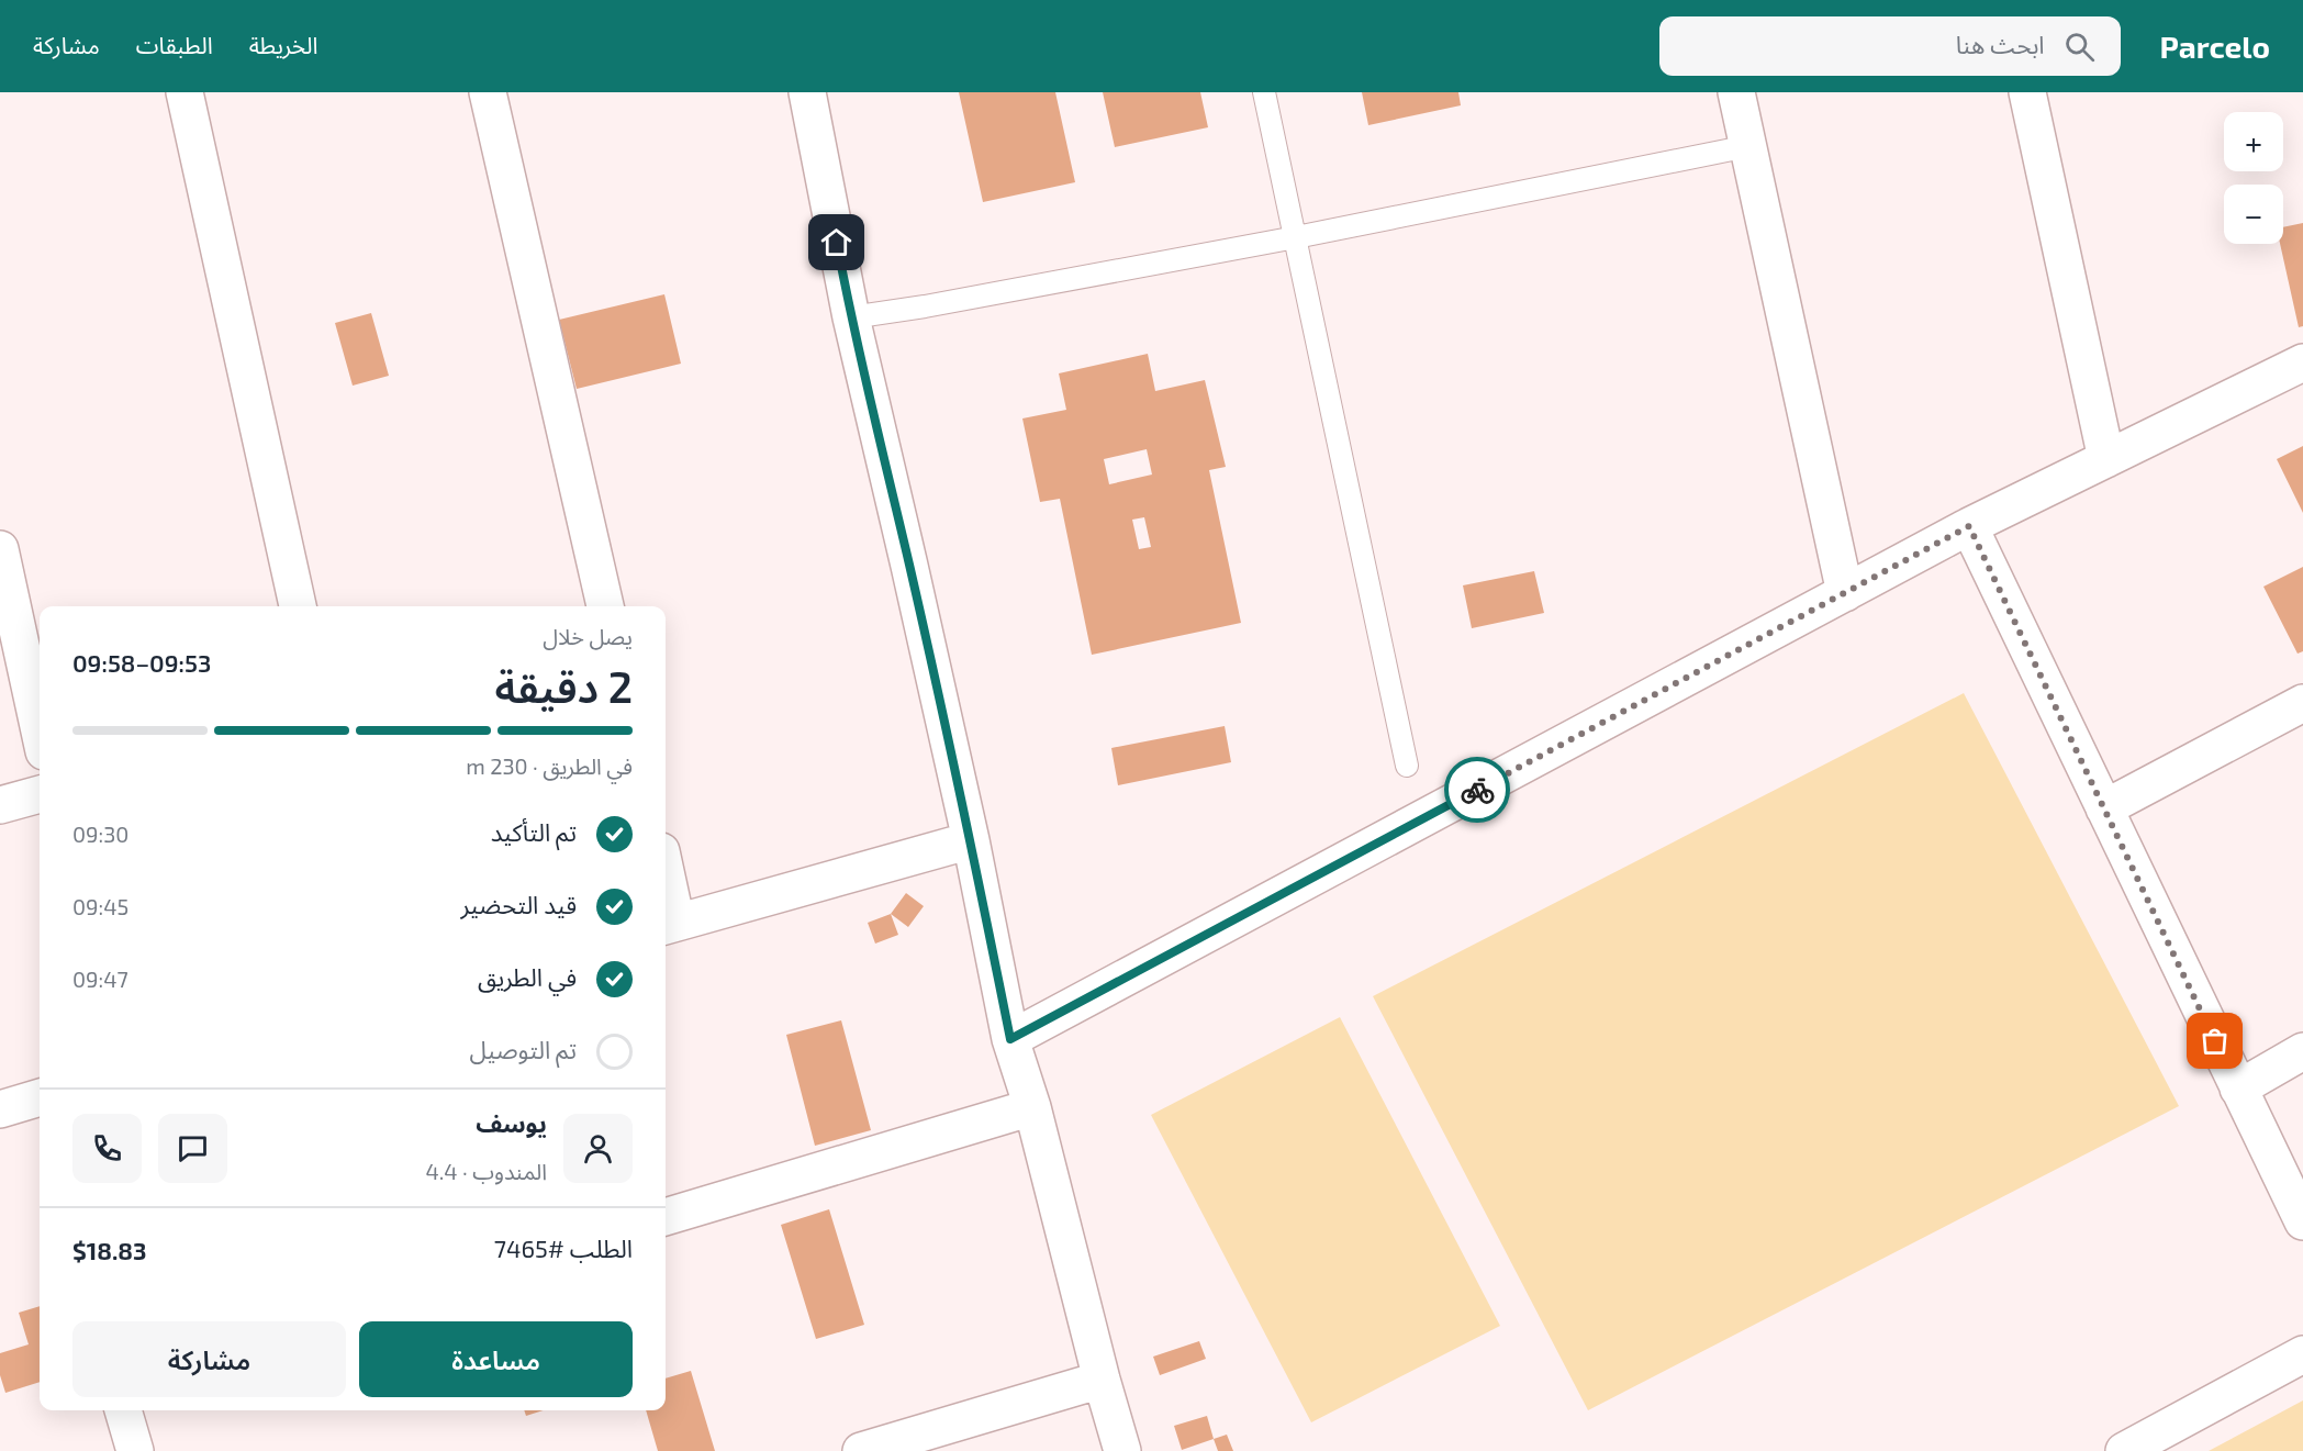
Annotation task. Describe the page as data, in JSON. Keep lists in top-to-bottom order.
{
  "page": {
    "header": "Parcelo",
    "search": "ابحث هنا",
    "nav": ["الخريطة", "الطبقات", "مشاركة"],
    "map_buttons": ["+", "−"],
    "heading": ["2 دقيقة", "يصل خلال", "09:53–09:58"],
    "panel": [
      "يوسف",
      "المندوب · 4.4",
      "الطلب #7465",
      "$18.83"
    ],
    "bar": "في الطريق · 230 m",
    "list": [
      ["تم التأكيد", "09:30"],
      ["قيد التحضير", "09:45"],
      ["في الطريق", "09:47"],
      "تم التوصيل"
    ],
    "buttons": ["مساعدة", "مشاركة"]
  }
}
